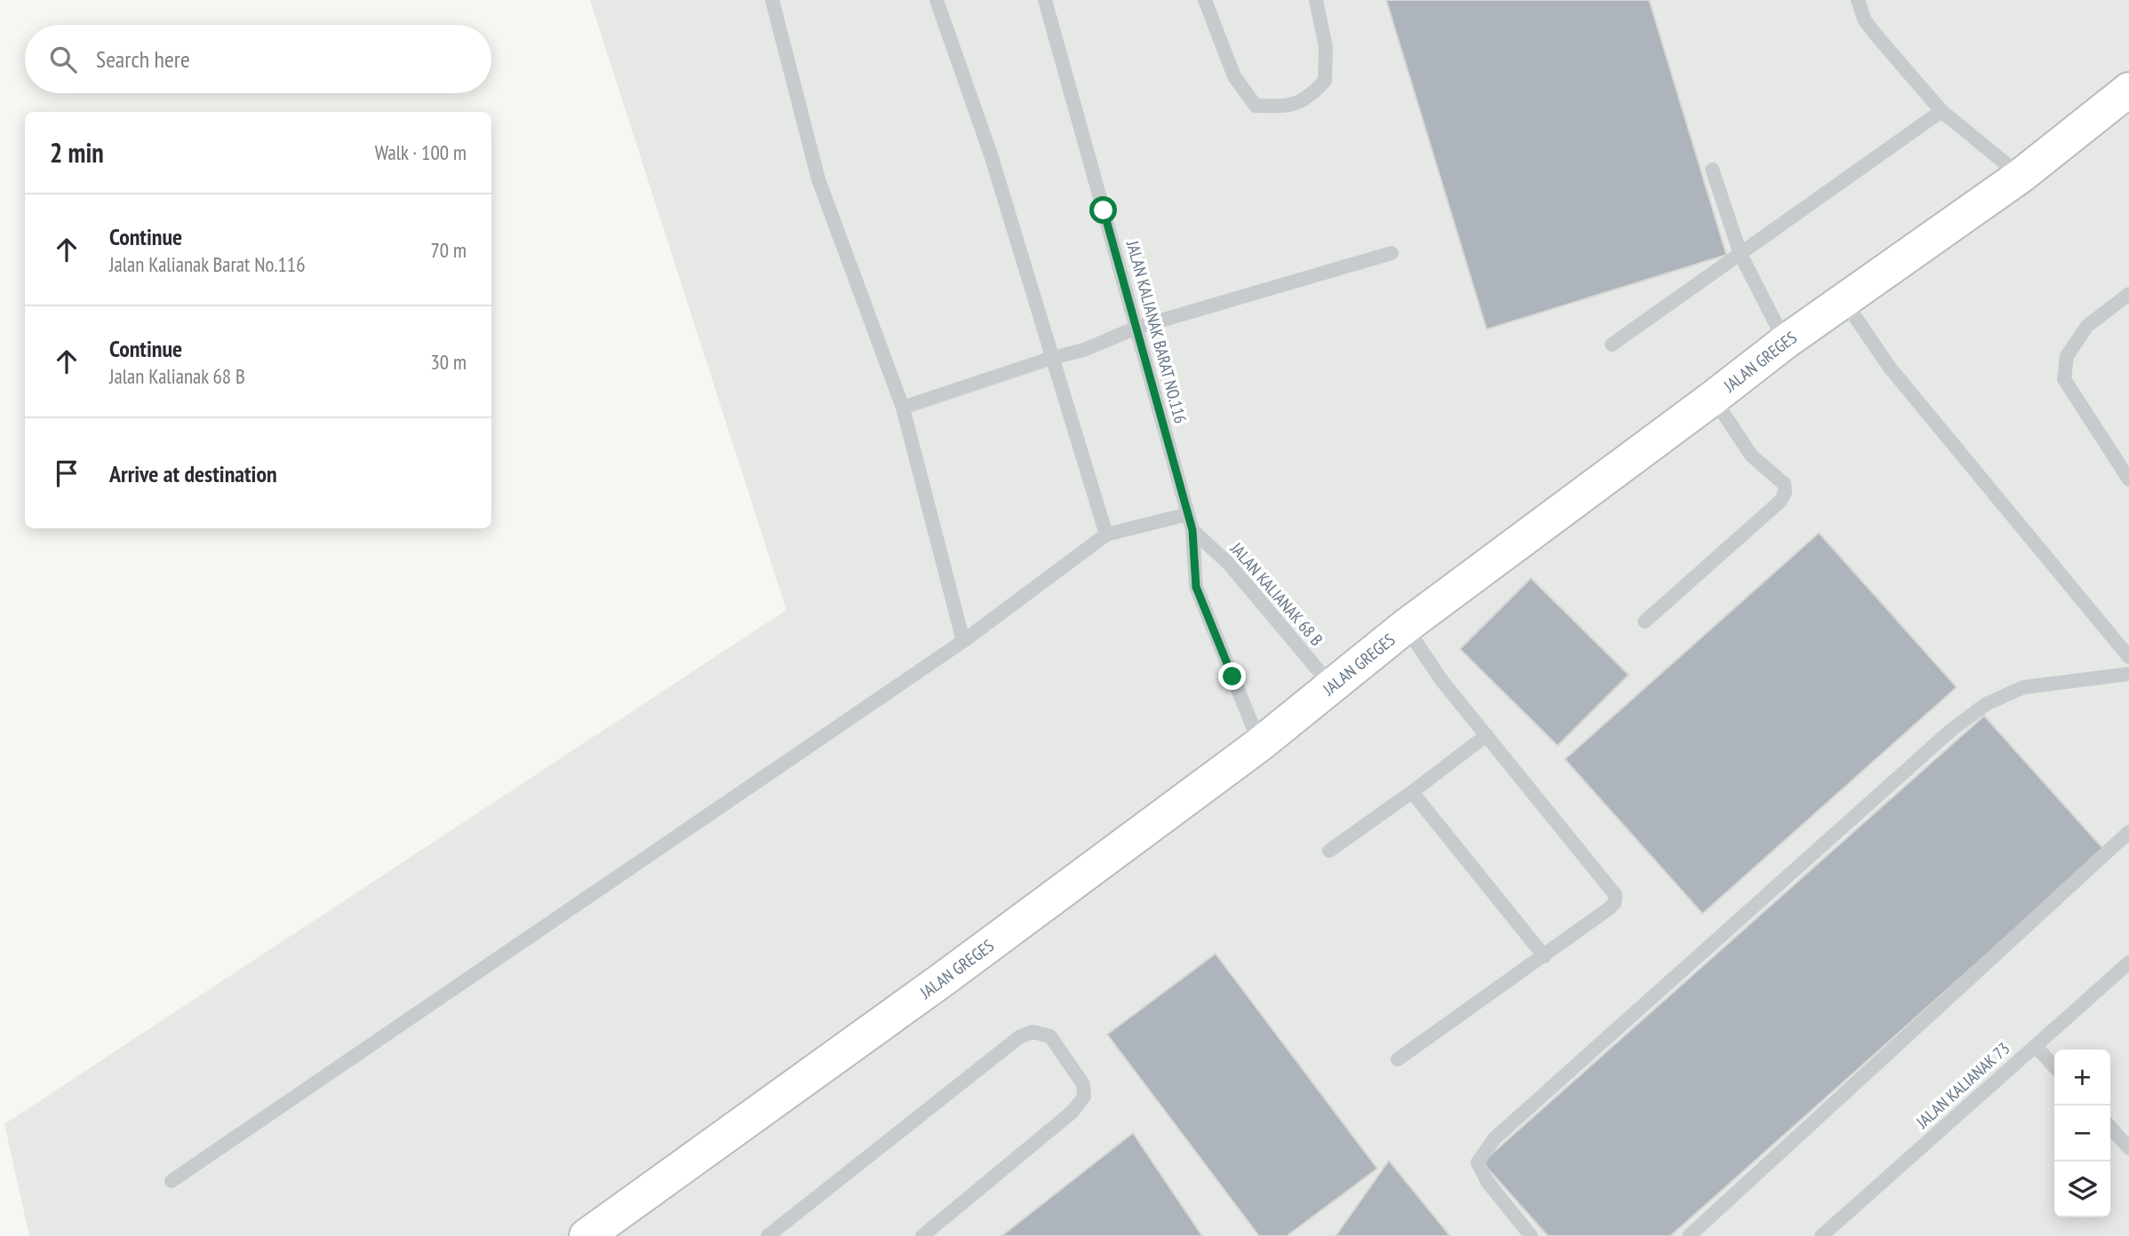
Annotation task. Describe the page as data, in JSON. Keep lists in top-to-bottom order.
{
  "streets": {
    "highway": ["JALAN GREGES"],
    "lane": ["JALAN KALIANAK BARAT NO.116", "JALAN KALIANAK 68 B", "JALAN KALIANAK 73"]
  },
  "crossings": [
    ["JALAN KALIANAK BARAT NO.116", "JALAN KALIANAK 68 B"],
    ["JALAN GREGES", "JALAN KALIANAK 68 B"]
  ],
  "page": {
    "search": "Search here",
    "heading": ["2 min", "Walk · 100 m"],
    "list": [
      ["Continue", "Jalan Kalianak Barat No.116", "70 m"],
      ["Continue", "Jalan Kalianak 68 B", "30 m"],
      "Arrive at destination"
    ],
    "map_buttons": ["+", "−"]
  }
}
